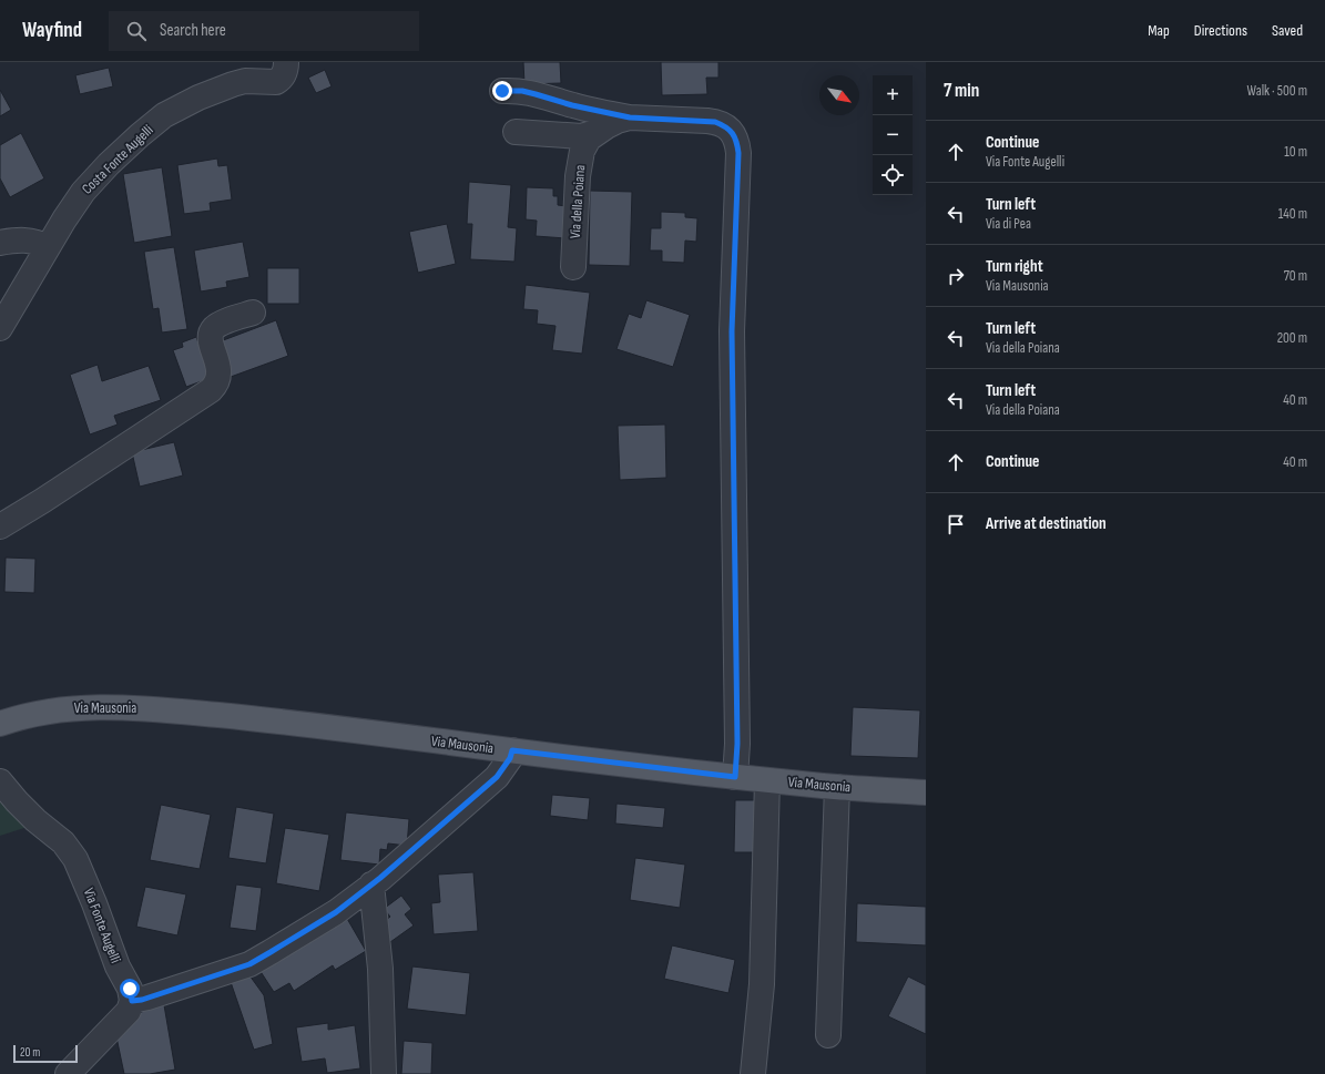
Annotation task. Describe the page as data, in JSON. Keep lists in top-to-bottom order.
{
  "streets": {
    "main road": ["Via Mausonia"],
    "street": ["Costa Fonte Augelli", "Via della Poiana", "Via Fonte Augelli"]
  },
  "crossings": [
    ["Via della Poiana", "Via Mausonia"]
  ],
  "scale_bar": "20 m",
  "north": "bottom right",
  "page": {
    "header": "Wayfind",
    "search": "Search here",
    "nav": ["Map", "Directions", "Saved"],
    "heading": ["7 min", "Walk · 500 m"],
    "map_buttons": ["+", "−"],
    "list": [
      ["Continue", "Via Fonte Augelli", "10 m"],
      ["Turn left", "Via di Pea", "140 m"],
      ["Turn right", "Via Mausonia", "70 m"],
      ["Turn left", "Via della Poiana", "200 m"],
      ["Turn left", "Via della Poiana", "40 m"],
      ["Continue", "40 m"],
      "Arrive at destination"
    ],
    "scale": "20 m"
  }
}
